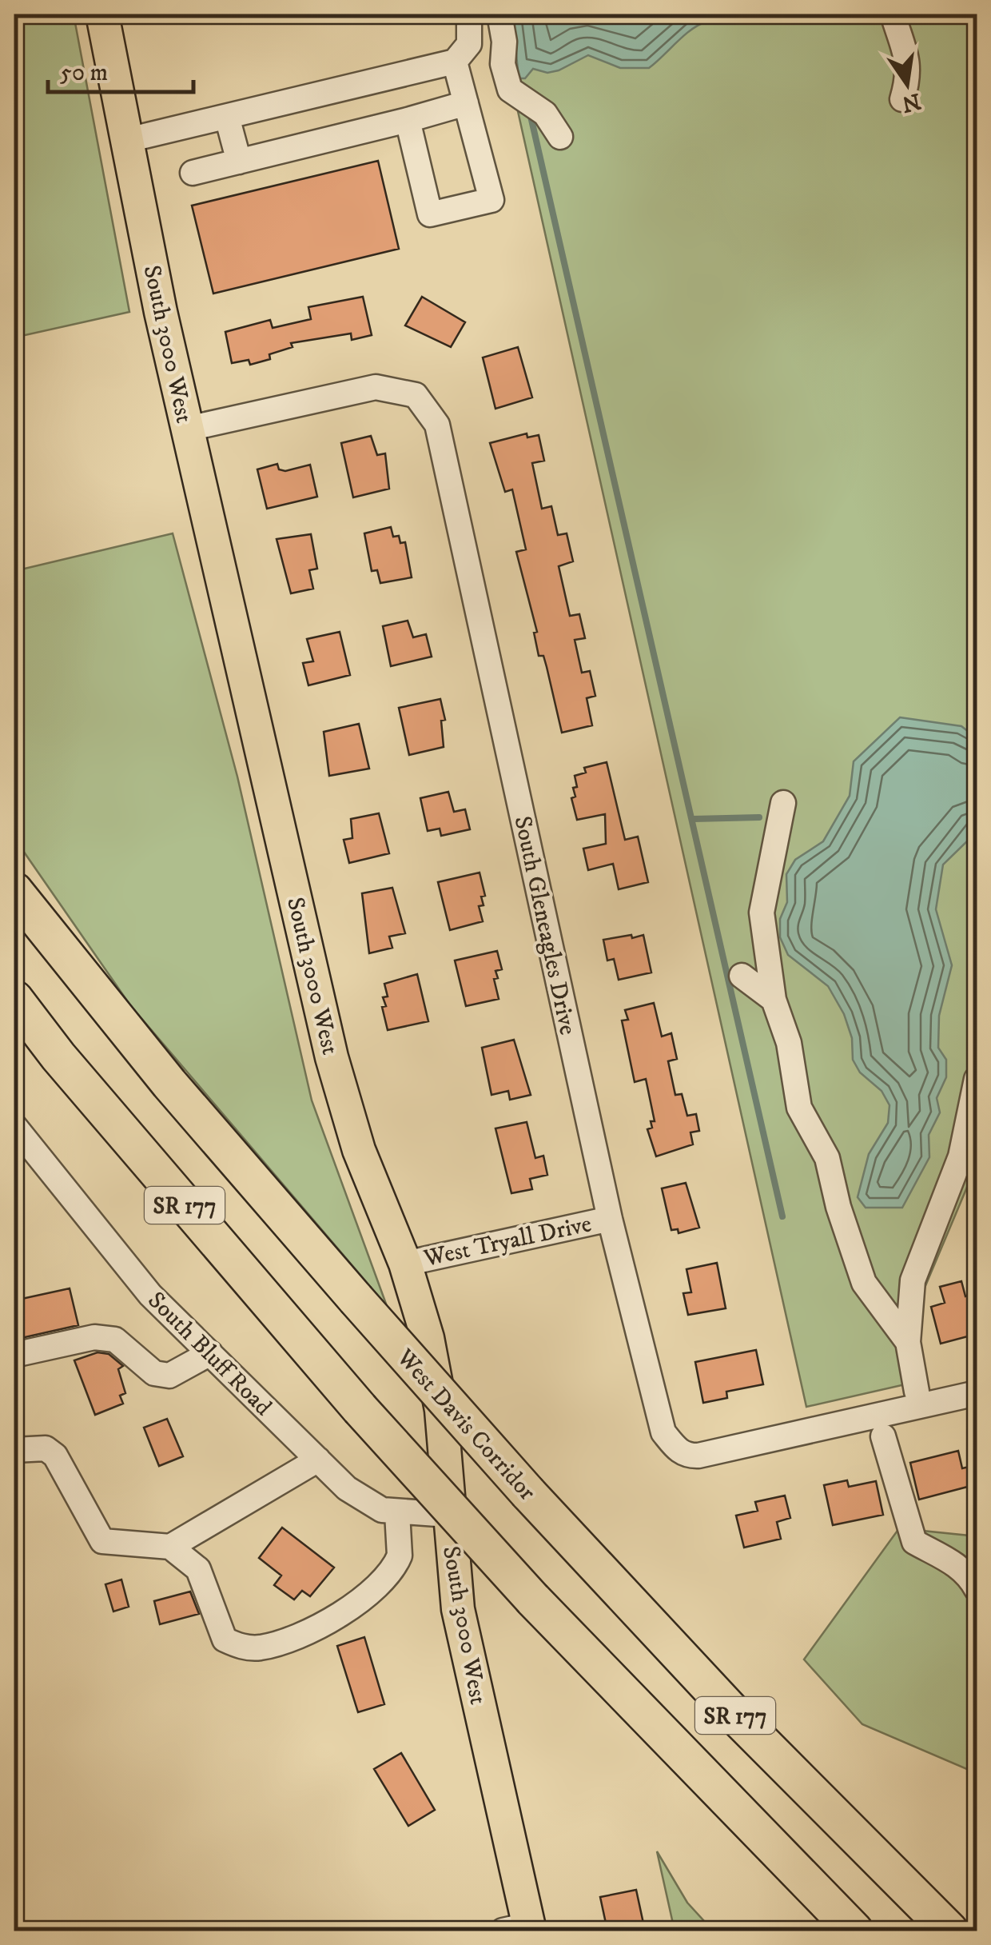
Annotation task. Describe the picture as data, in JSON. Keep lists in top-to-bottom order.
{
  "streets": {
    "highway": ["SR 177", "West Davis Corridor"],
    "main road": ["South 3000 West"],
    "street": ["South Gleneagles Drive", "West Tryall Drive", "South Bluff Road"]
  },
  "crossings": [
    ["South 3000 West", "South Gleneagles Drive"],
    ["South 3000 West", "West Tryall Drive"],
    ["South 3000 West", "South Bluff Road"],
    ["South Gleneagles Drive", "West Tryall Drive"]
  ],
  "scale_bar": "50 m",
  "north": "bottom"
}
